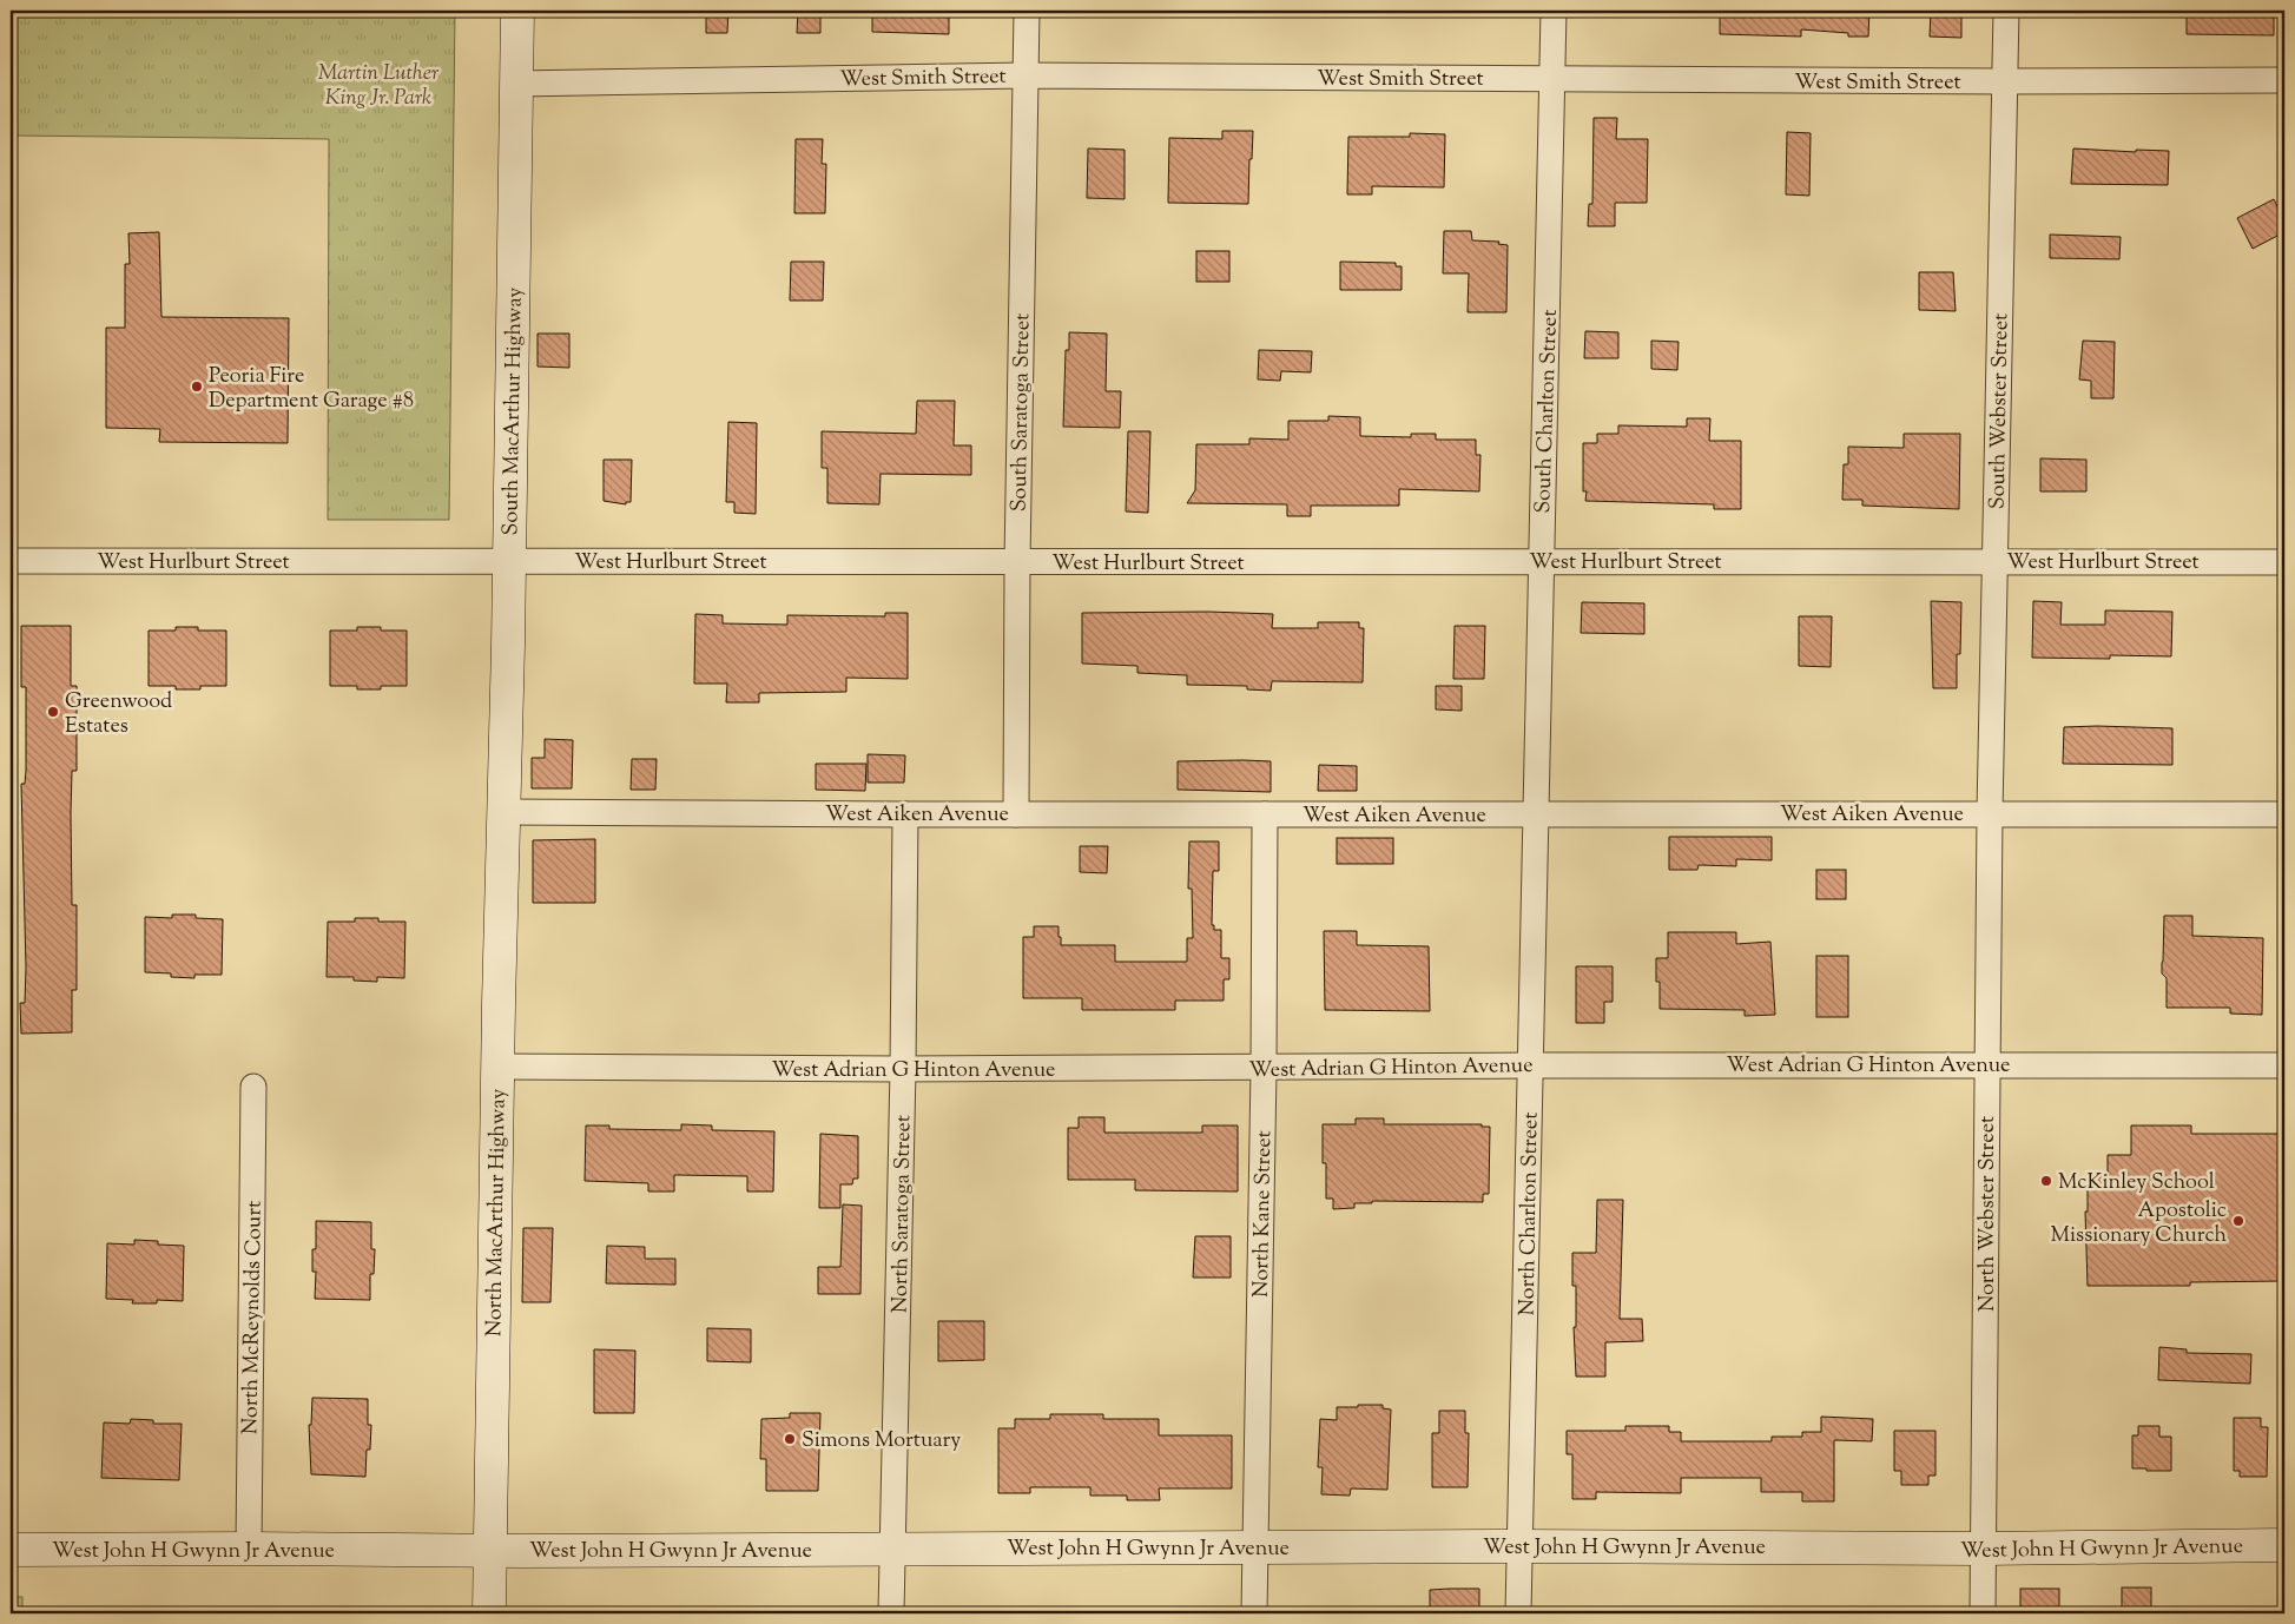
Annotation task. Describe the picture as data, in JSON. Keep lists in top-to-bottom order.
{
  "streets": {
    "street": [
      "West Smith Street",
      "South MacArthur Highway",
      "South Charlton Street",
      "South Webster Street",
      "South Saratoga Street",
      "West Hurlburt Street",
      "West Aiken Avenue",
      "West Adrian G Hinton Avenue",
      "North MacArthur Highway",
      "North Saratoga Street",
      "North Kane Street",
      "North Charlton Street",
      "North Webster Street",
      "North McReynolds Court",
      "West John H Gwynn Jr Avenue"
    ]
  },
  "crossings": [
    ["West Smith Street", "South MacArthur Highway"],
    ["West Smith Street", "South Charlton Street"],
    ["West Smith Street", "South Webster Street"],
    ["West Smith Street", "South Saratoga Street"],
    ["South MacArthur Highway", "West Hurlburt Street"],
    ["South MacArthur Highway", "West Aiken Avenue"],
    ["South MacArthur Highway", "North MacArthur Highway"],
    ["South Charlton Street", "West Hurlburt Street"],
    ["South Charlton Street", "West Aiken Avenue"],
    ["South Charlton Street", "North Charlton Street"],
    ["South Webster Street", "West Hurlburt Street"],
    ["South Webster Street", "West Aiken Avenue"],
    ["South Webster Street", "North Webster Street"],
    ["South Saratoga Street", "West Hurlburt Street"],
    ["South Saratoga Street", "West Aiken Avenue"],
    ["West Aiken Avenue", "North MacArthur Highway"],
    ["West Aiken Avenue", "North Saratoga Street"],
    ["West Aiken Avenue", "North Kane Street"],
    ["West Aiken Avenue", "North Charlton Street"],
    ["West Aiken Avenue", "North Webster Street"],
    ["West Adrian G Hinton Avenue", "North MacArthur Highway"],
    ["West Adrian G Hinton Avenue", "North Saratoga Street"],
    ["West Adrian G Hinton Avenue", "North Kane Street"],
    ["West Adrian G Hinton Avenue", "North Charlton Street"],
    ["West Adrian G Hinton Avenue", "North Webster Street"],
    ["North MacArthur Highway", "West John H Gwynn Jr Avenue"],
    ["North Saratoga Street", "West John H Gwynn Jr Avenue"],
    ["North Kane Street", "West John H Gwynn Jr Avenue"],
    ["North Charlton Street", "West John H Gwynn Jr Avenue"],
    ["North Webster Street", "West John H Gwynn Jr Avenue"],
    ["North McReynolds Court", "West John H Gwynn Jr Avenue"]
  ],
  "parks": ["Martin Luther King Jr. Park"],
  "places": [
    "Peoria Fire Department Garage #8",
    "Greenwood Estates",
    "McKinley School",
    "Apostolic Missionary Church",
    "Simons Mortuary"
  ]
}
